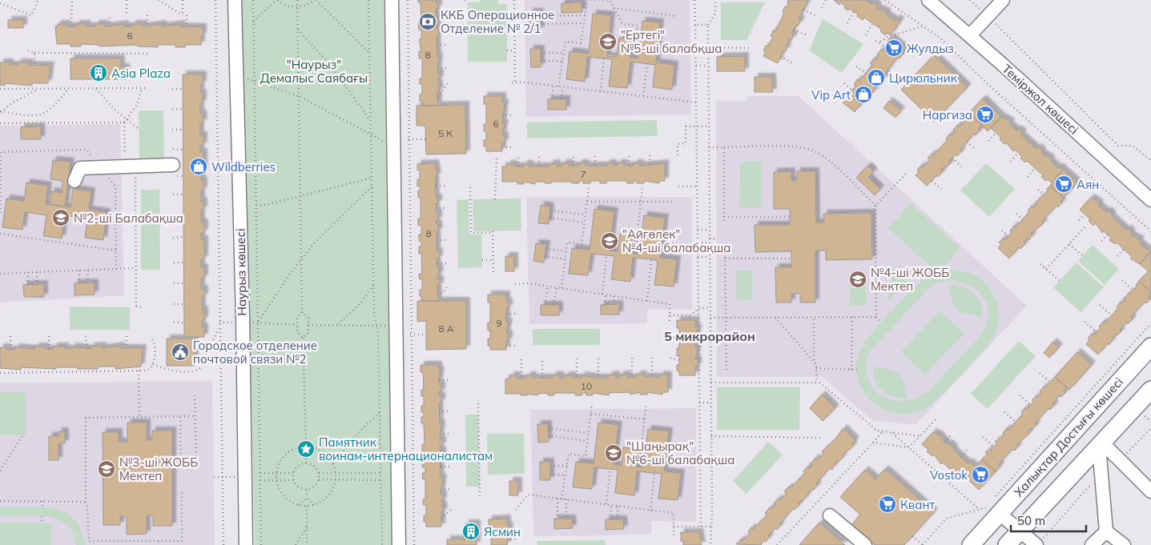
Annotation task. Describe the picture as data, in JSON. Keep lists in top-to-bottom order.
{
  "streets": {
    "main road": ["Халықтар Достығы көшесі"],
    "street": ["Теміржол көшесі", "Наурыз көшесі"]
  },
  "districts": ["5 микрорайон"],
  "parks": ["\"Наурыз\" Демалыс Саябағы"],
  "places": {
    "bank": ["ККБ Операционное Отделение № 2/1"],
    "school or university": [
      "\"Ертегі\" №5-ші балабқша",
      "№2-ші Балабақша",
      "\"Айгөлек\" №4-ші балабақша",
      "№4-ші ЖОББ Мектеп",
      "\"Шаңырақ\" №6-ші балабақша",
      "№3-ші ЖОББ Мектеп"
    ],
    "supermarket": [
      "Жулдыз",
      "Наргиза",
      "Аян",
      "Vostok",
      "Квант"
    ],
    "building": ["Asia Plaza", "Ясмин"],
    "shop": ["Цирюльник", "Vip Art", "Wildberries"],
    "public building": ["Городское отделение почтовой связи №2"],
    "place": ["Памятник воинам-интернационалистам"]
  },
  "house_numbers": [
    "6",
    "8",
    "6",
    "5 К",
    "7",
    "8",
    "9",
    "8 А",
    "10"
  ],
  "scale_bar": "50 m"
}
